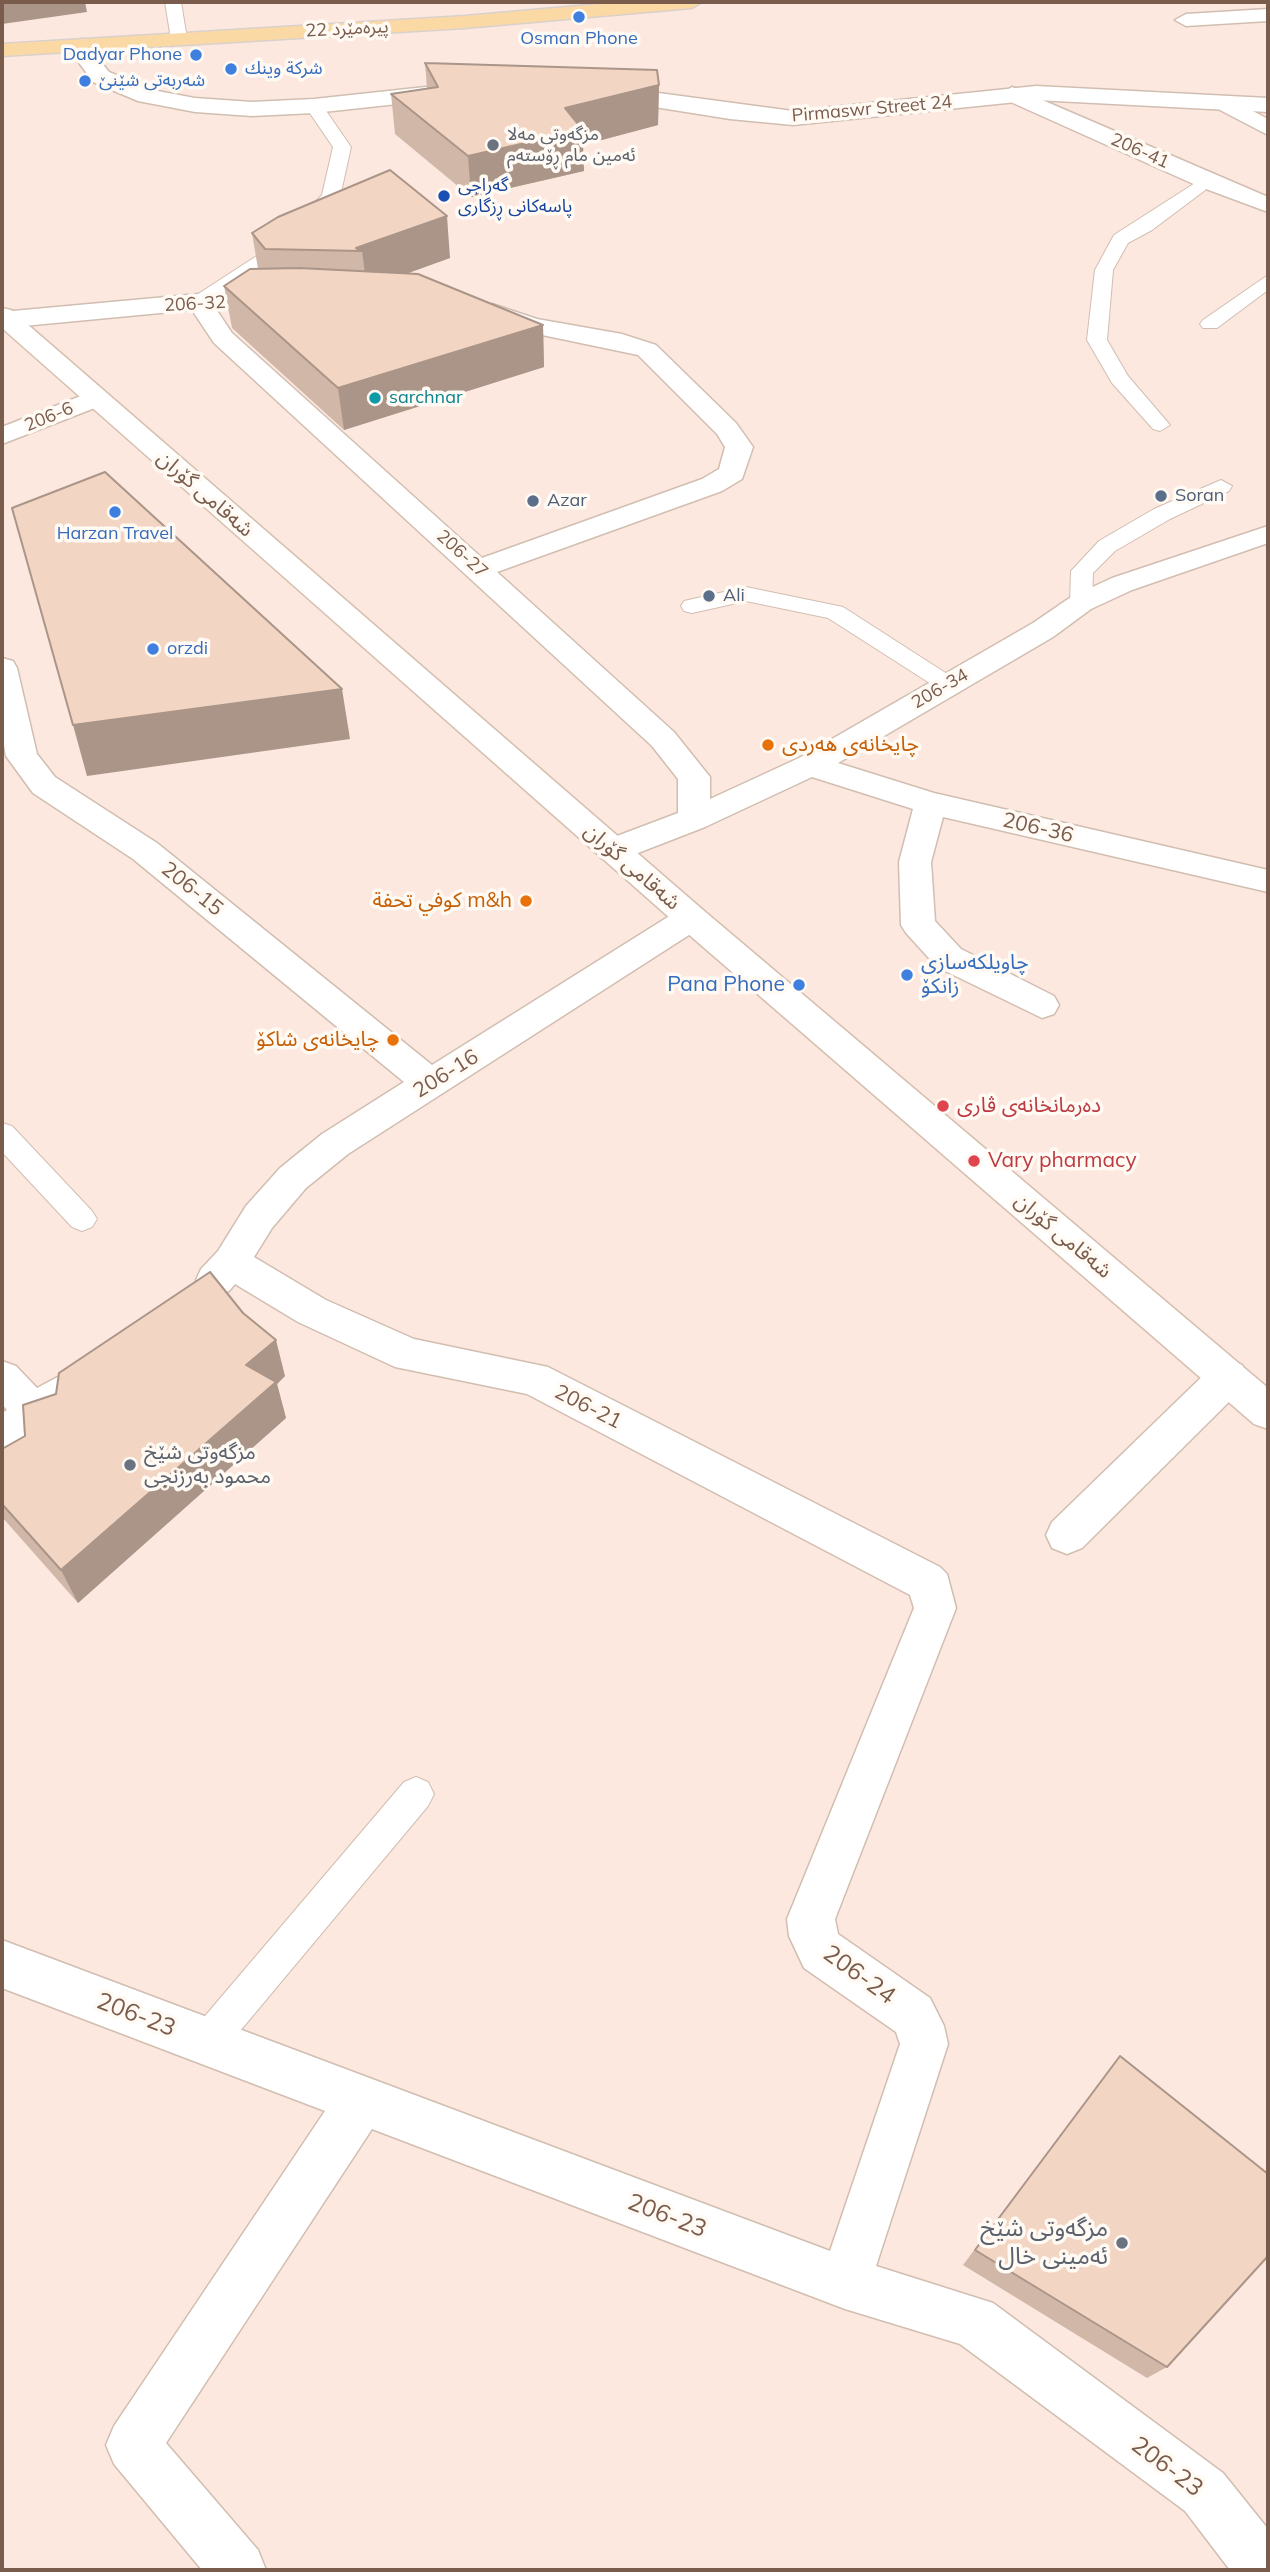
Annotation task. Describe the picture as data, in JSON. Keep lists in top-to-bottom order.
{
  "streets": {
    "main road": ["22 پیرەمێرد"],
    "street": [
      "Pirmaswr Street 24",
      "206-41",
      "206-32",
      "206-6",
      "شەقامی گۆران",
      "206-27",
      "206-34",
      "206-36",
      "206-15",
      "206-16",
      "206-21",
      "206-24",
      "206-23"
    ]
  },
  "crossings": [
    ["Pirmaswr Street 24", "206-41"],
    ["206-32", "شەقامی گۆران"],
    ["206-32", "206-27"],
    ["206-6", "شەقامی گۆران"],
    ["شەقامی گۆران", "206-34"],
    ["شەقامی گۆران", "206-16"],
    ["206-27", "206-34"],
    ["206-34", "206-36"],
    ["206-15", "206-16"],
    ["206-16", "206-21"],
    ["206-21", "206-24"],
    ["206-24", "206-23"]
  ],
  "places": [
    "Osman Phone",
    "Dadyar Phone",
    "شرکة وينك",
    "شەربەتی شێنێ",
    "مزگەوتی مەلا ئەمین مام ڕۆستەم",
    "گەراجی پاسەکانی ڕزگاری",
    "sarchnar",
    "Soran",
    "Azar",
    "Harzan Travel",
    "Ali",
    "orzdi",
    "چایخانەی هەردی",
    "كوفي تحفة m&h",
    "چاویلكە‌سازی زانكۆ",
    "Pana Phone",
    "چایخانەی شاکۆ",
    "دەرمانخانەی ڤاری",
    "Vary pharmacy",
    "مزگەوتی شێخ محمود بەرزنجی",
    "مزگەوتی شێخ ئەمینی خال"
  ]
}
